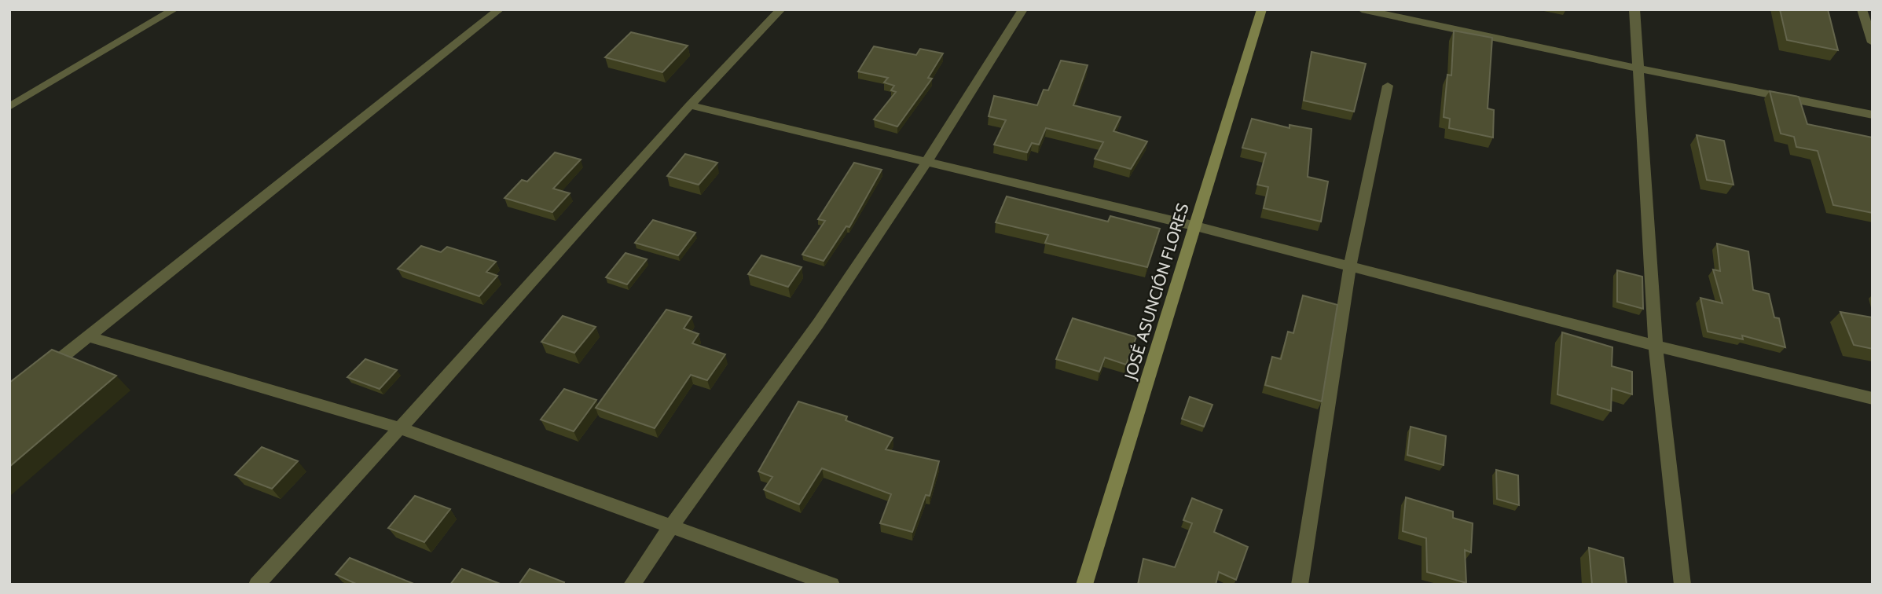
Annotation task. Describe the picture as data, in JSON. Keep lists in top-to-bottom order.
{
  "streets": {
    "street": ["JOSÉ ASUNCIÓN FLORES"]
  }
}
